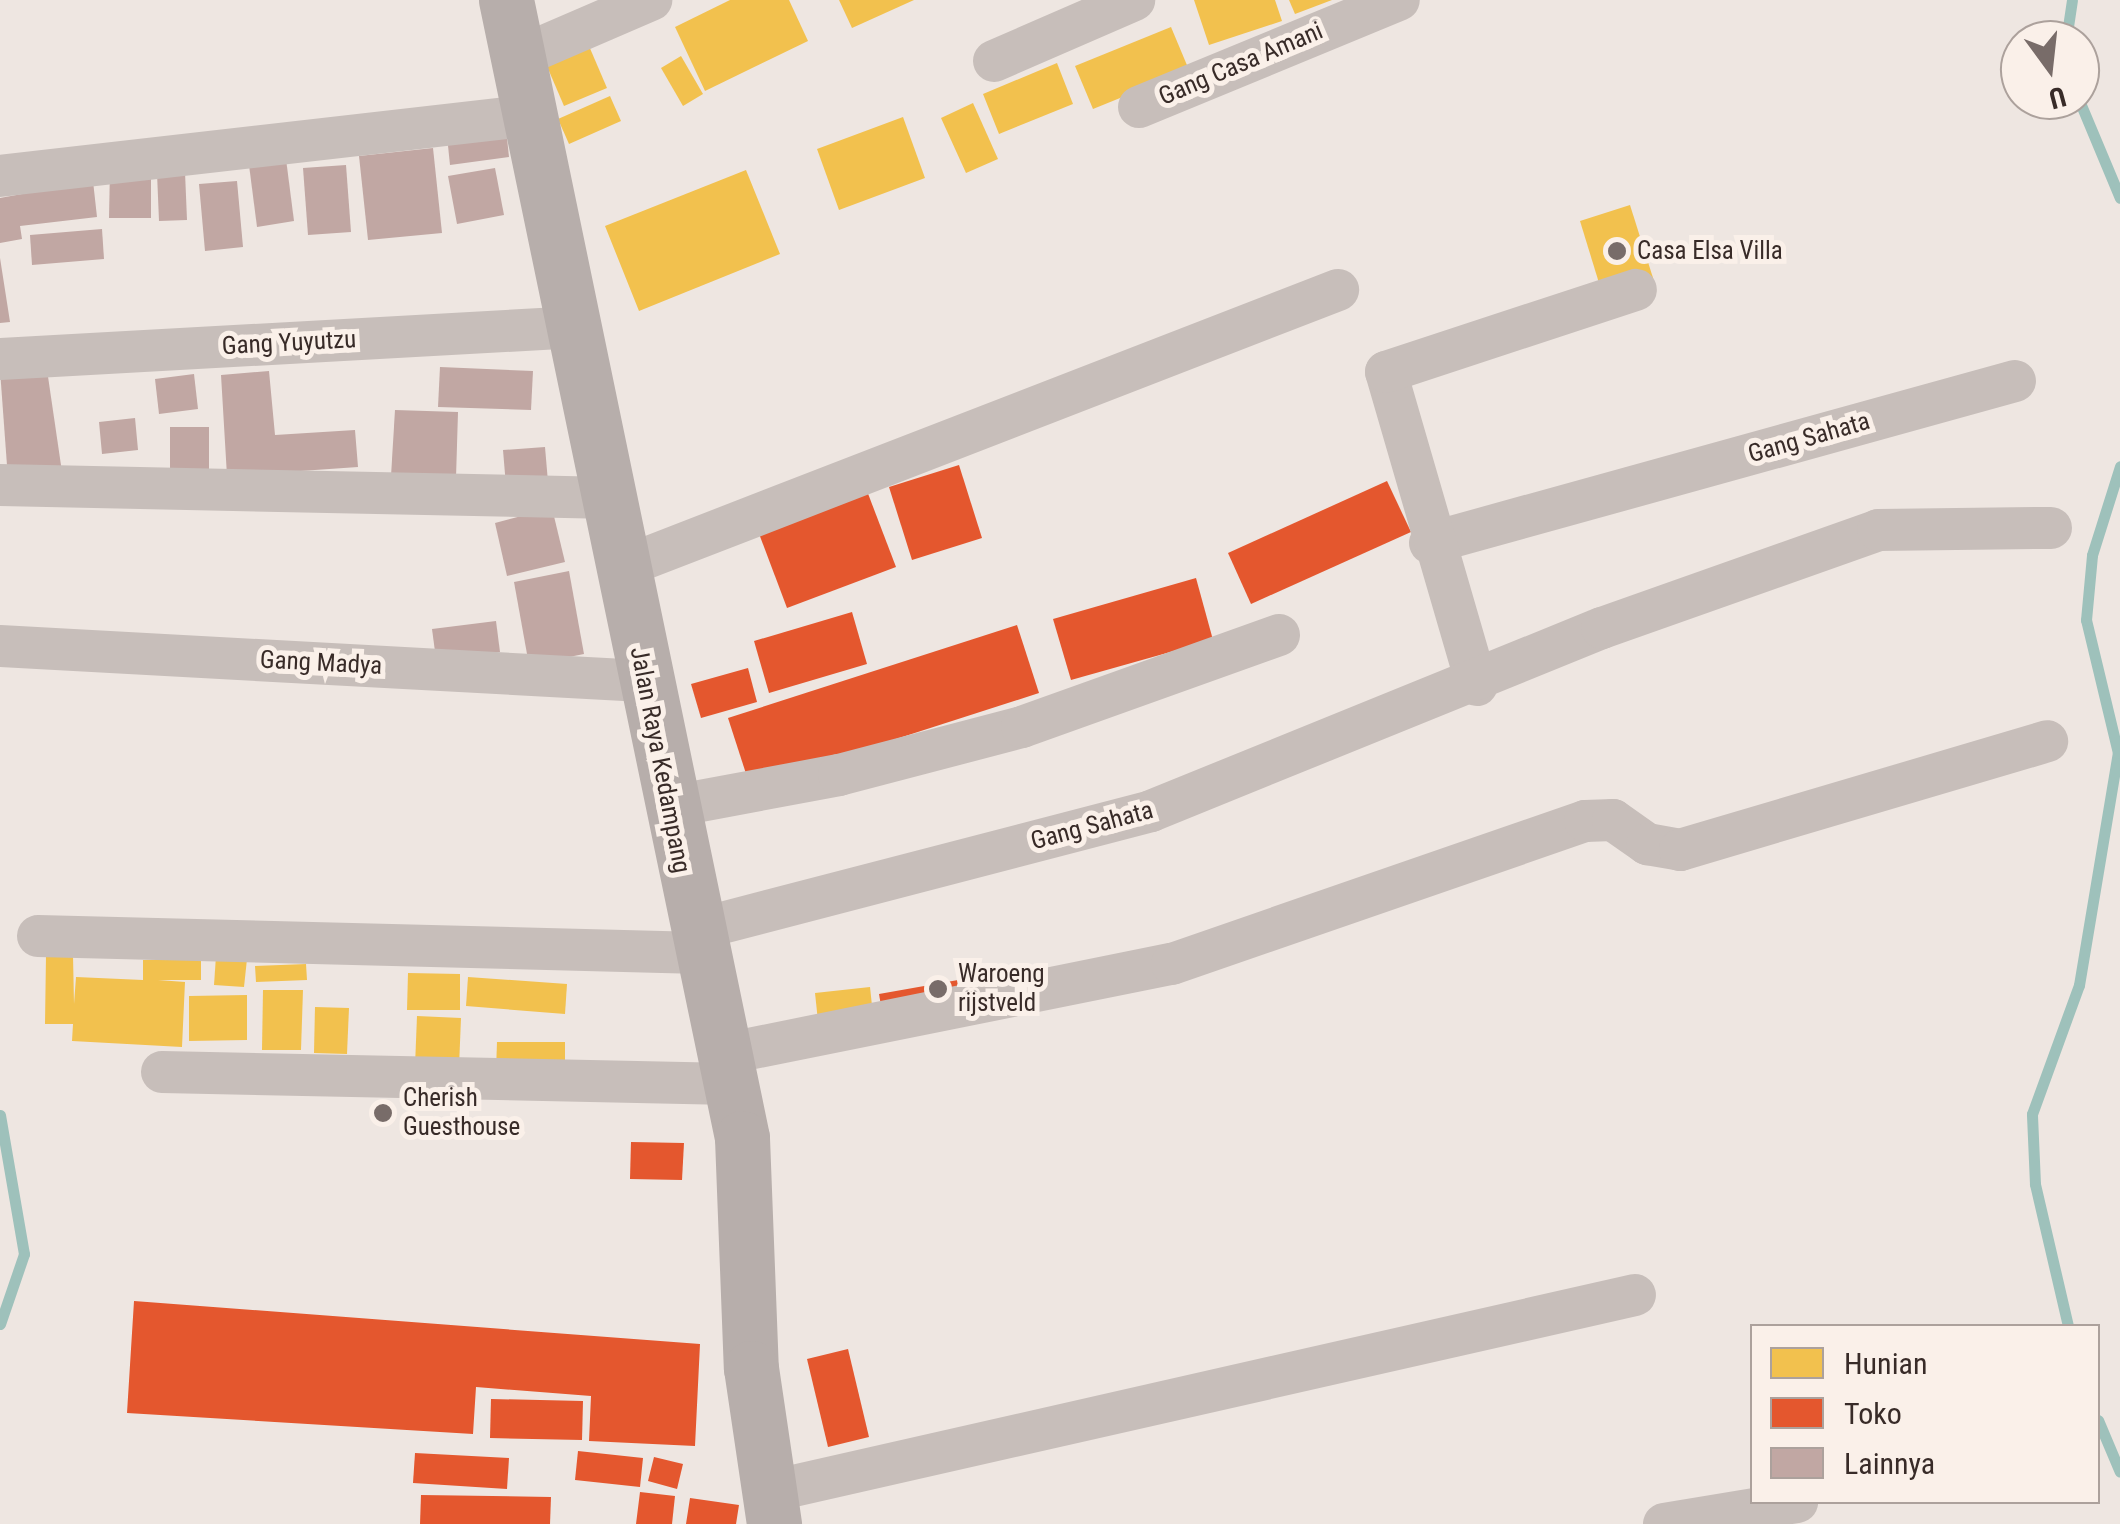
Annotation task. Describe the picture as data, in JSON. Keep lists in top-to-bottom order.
{
  "streets": {
    "street": [
      "Gang Casa Amani",
      "Gang Yuyutzu",
      "Gang Sahata",
      "Gang Madya",
      "Jalan Raya Kedampang"
    ]
  },
  "crossings": [
    ["Gang Yuyutzu", "Jalan Raya Kedampang"],
    ["Gang Sahata", "Jalan Raya Kedampang"],
    ["Gang Madya", "Jalan Raya Kedampang"]
  ],
  "places": ["Casa Elsa Villa", "Waroeng rijstveld", "Cherish Guesthouse"],
  "legend": ["Hunian", "Toko", "Lainnya"],
  "north": "bottom"
}
